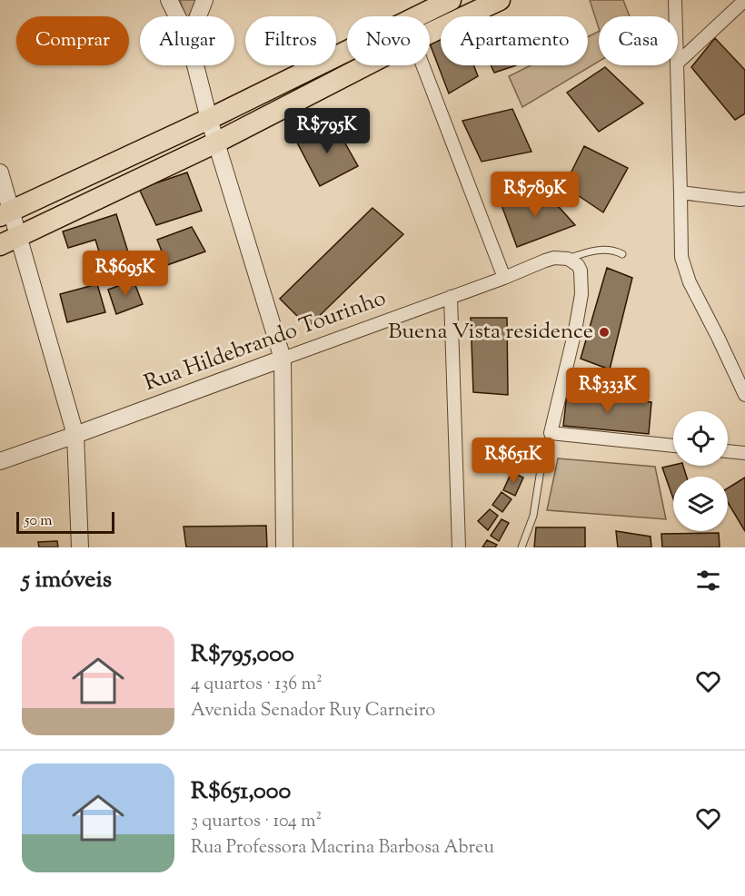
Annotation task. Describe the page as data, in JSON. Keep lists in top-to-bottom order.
{
  "streets": {
    "street": ["Rua Hildebrando Tourinho"]
  },
  "places": ["Buena Vista residence"],
  "scale_bar": "50 m",
  "page": {
    "chip": [
      "Comprar",
      "Alugar",
      "Filtros",
      "Novo",
      "Apartamento",
      "Casa"
    ],
    "price": [
      "R$795K",
      "R$789K",
      "R$695K",
      "R$333K",
      "R$651K"
    ],
    "scale": "50 m",
    "heading": "5 imóveis",
    "list": [
      {
        "name": "R$795,000",
        "note": "4 quartos · 136 m² · Avenida Senador Ruy Carneiro"
      },
      {
        "name": "R$651,000",
        "note": "3 quartos · 104 m² · Rua Professora Macrina Barbosa Abreu"
      }
    ]
  }
}
